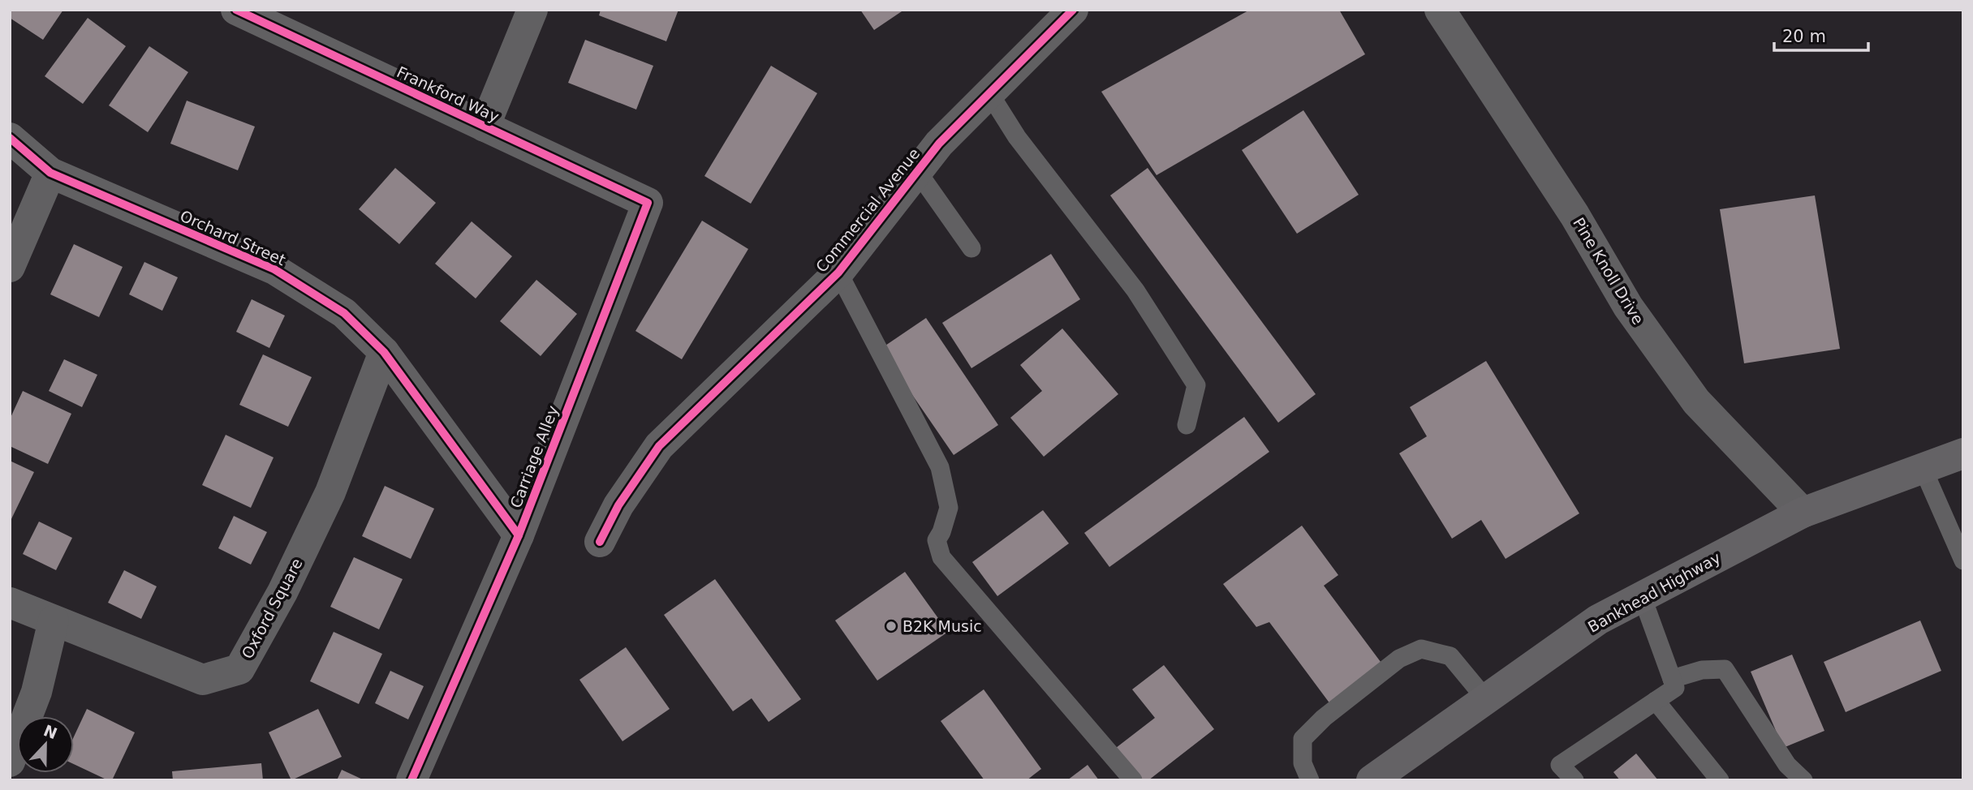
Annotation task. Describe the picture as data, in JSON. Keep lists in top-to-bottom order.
{
  "streets": {
    "main road": ["Bankhead Highway"],
    "street": [
      "Frankford Way",
      "Commercial Avenue",
      "Orchard Street",
      "Pine Knoll Drive",
      "Carriage Alley",
      "Oxford Square"
    ]
  },
  "crossings": [
    ["Frankford Way", "Carriage Alley"],
    ["Orchard Street", "Carriage Alley"],
    ["Orchard Street", "Oxford Square"],
    ["Pine Knoll Drive", "Bankhead Highway"]
  ],
  "places": ["B2K Music"],
  "scale_bar": "20 m",
  "north": "top"
}
